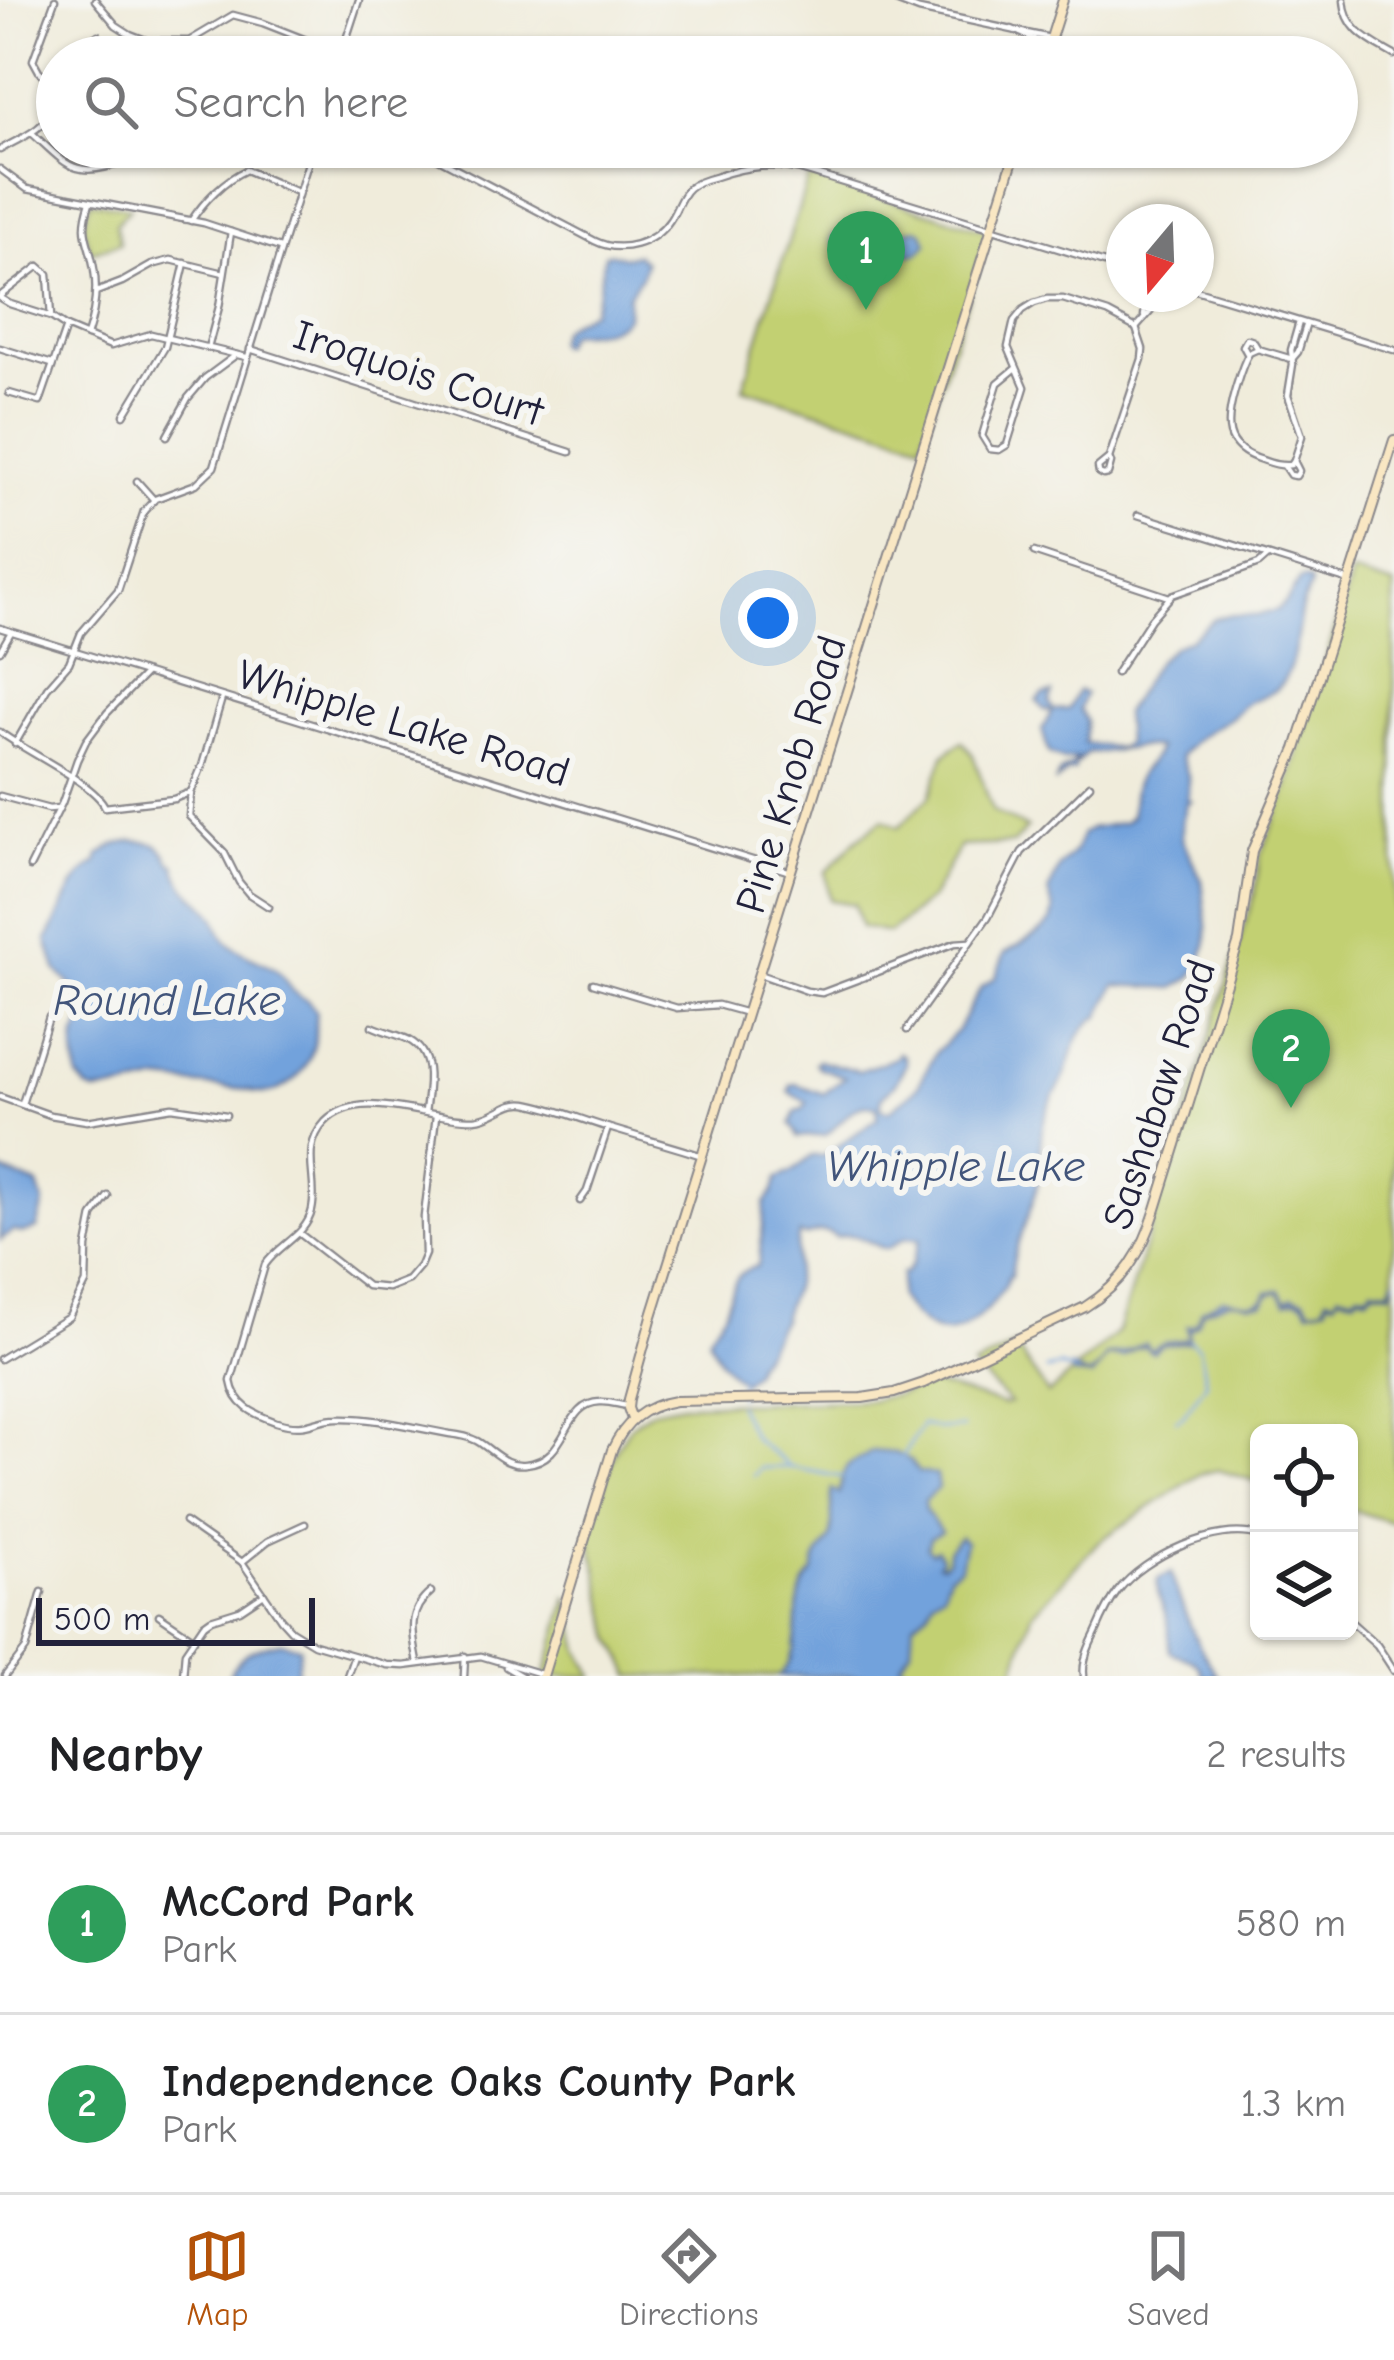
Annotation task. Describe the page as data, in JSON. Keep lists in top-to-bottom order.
{
  "streets": {
    "main road": ["Pine Knob Road", "Sashabaw Road"],
    "street": ["Iroquois Court", "Whipple Lake Road"]
  },
  "crossings": [
    ["Whipple Lake Road", "Pine Knob Road"]
  ],
  "water": ["Round Lake", "Whipple Lake"],
  "scale_bar": "500 m",
  "north": "bottom",
  "page": {
    "search": "Search here",
    "pins": ["1", "2"],
    "scale": "500 m",
    "heading": ["Nearby", "2 results"],
    "list": [
      {
        "mark": "1",
        "name": "McCord Park",
        "note": "Park",
        "value": "580 m"
      },
      {
        "mark": "2",
        "name": "Independence Oaks County Park",
        "note": "Park",
        "value": "1.3 km"
      }
    ],
    "nav": ["Map", "Directions", "Saved"]
  }
}
